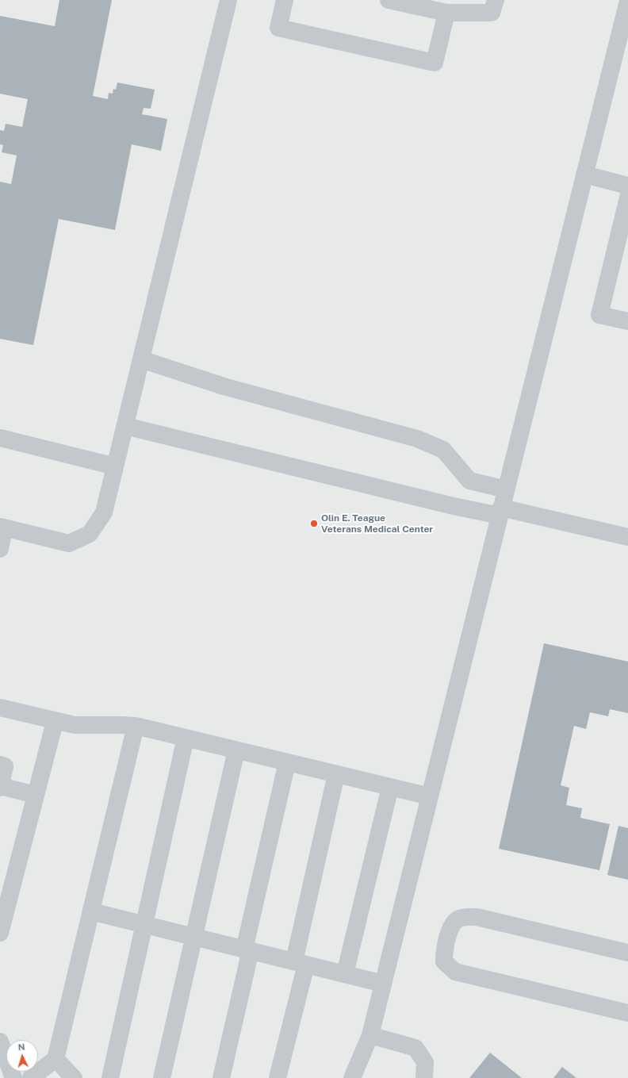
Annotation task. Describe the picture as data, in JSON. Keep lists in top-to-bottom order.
{
  "places": ["Olin E. Teague Veterans Medical Center"],
  "north": "top"
}
